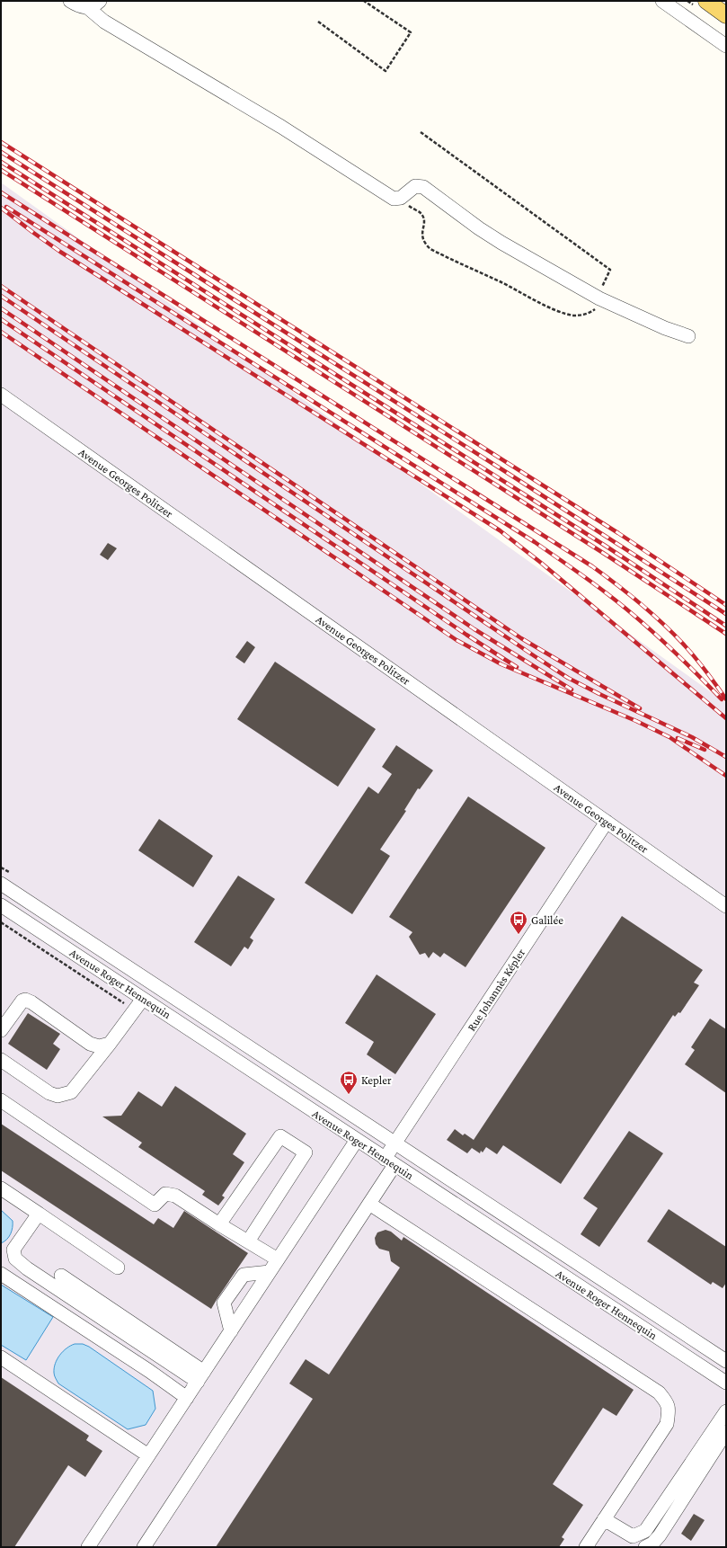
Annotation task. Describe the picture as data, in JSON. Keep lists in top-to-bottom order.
{
  "streets": {
    "street": ["Avenue Georges Politzer", "Avenue Roger Hennequin", "Rue Johannès Képler"]
  },
  "crossings": [
    ["Avenue Georges Politzer", "Rue Johannès Képler"],
    ["Avenue Roger Hennequin", "Rue Johannès Képler"]
  ],
  "places": {
    "bus stop": ["Galilée", "Kepler"]
  }
}
